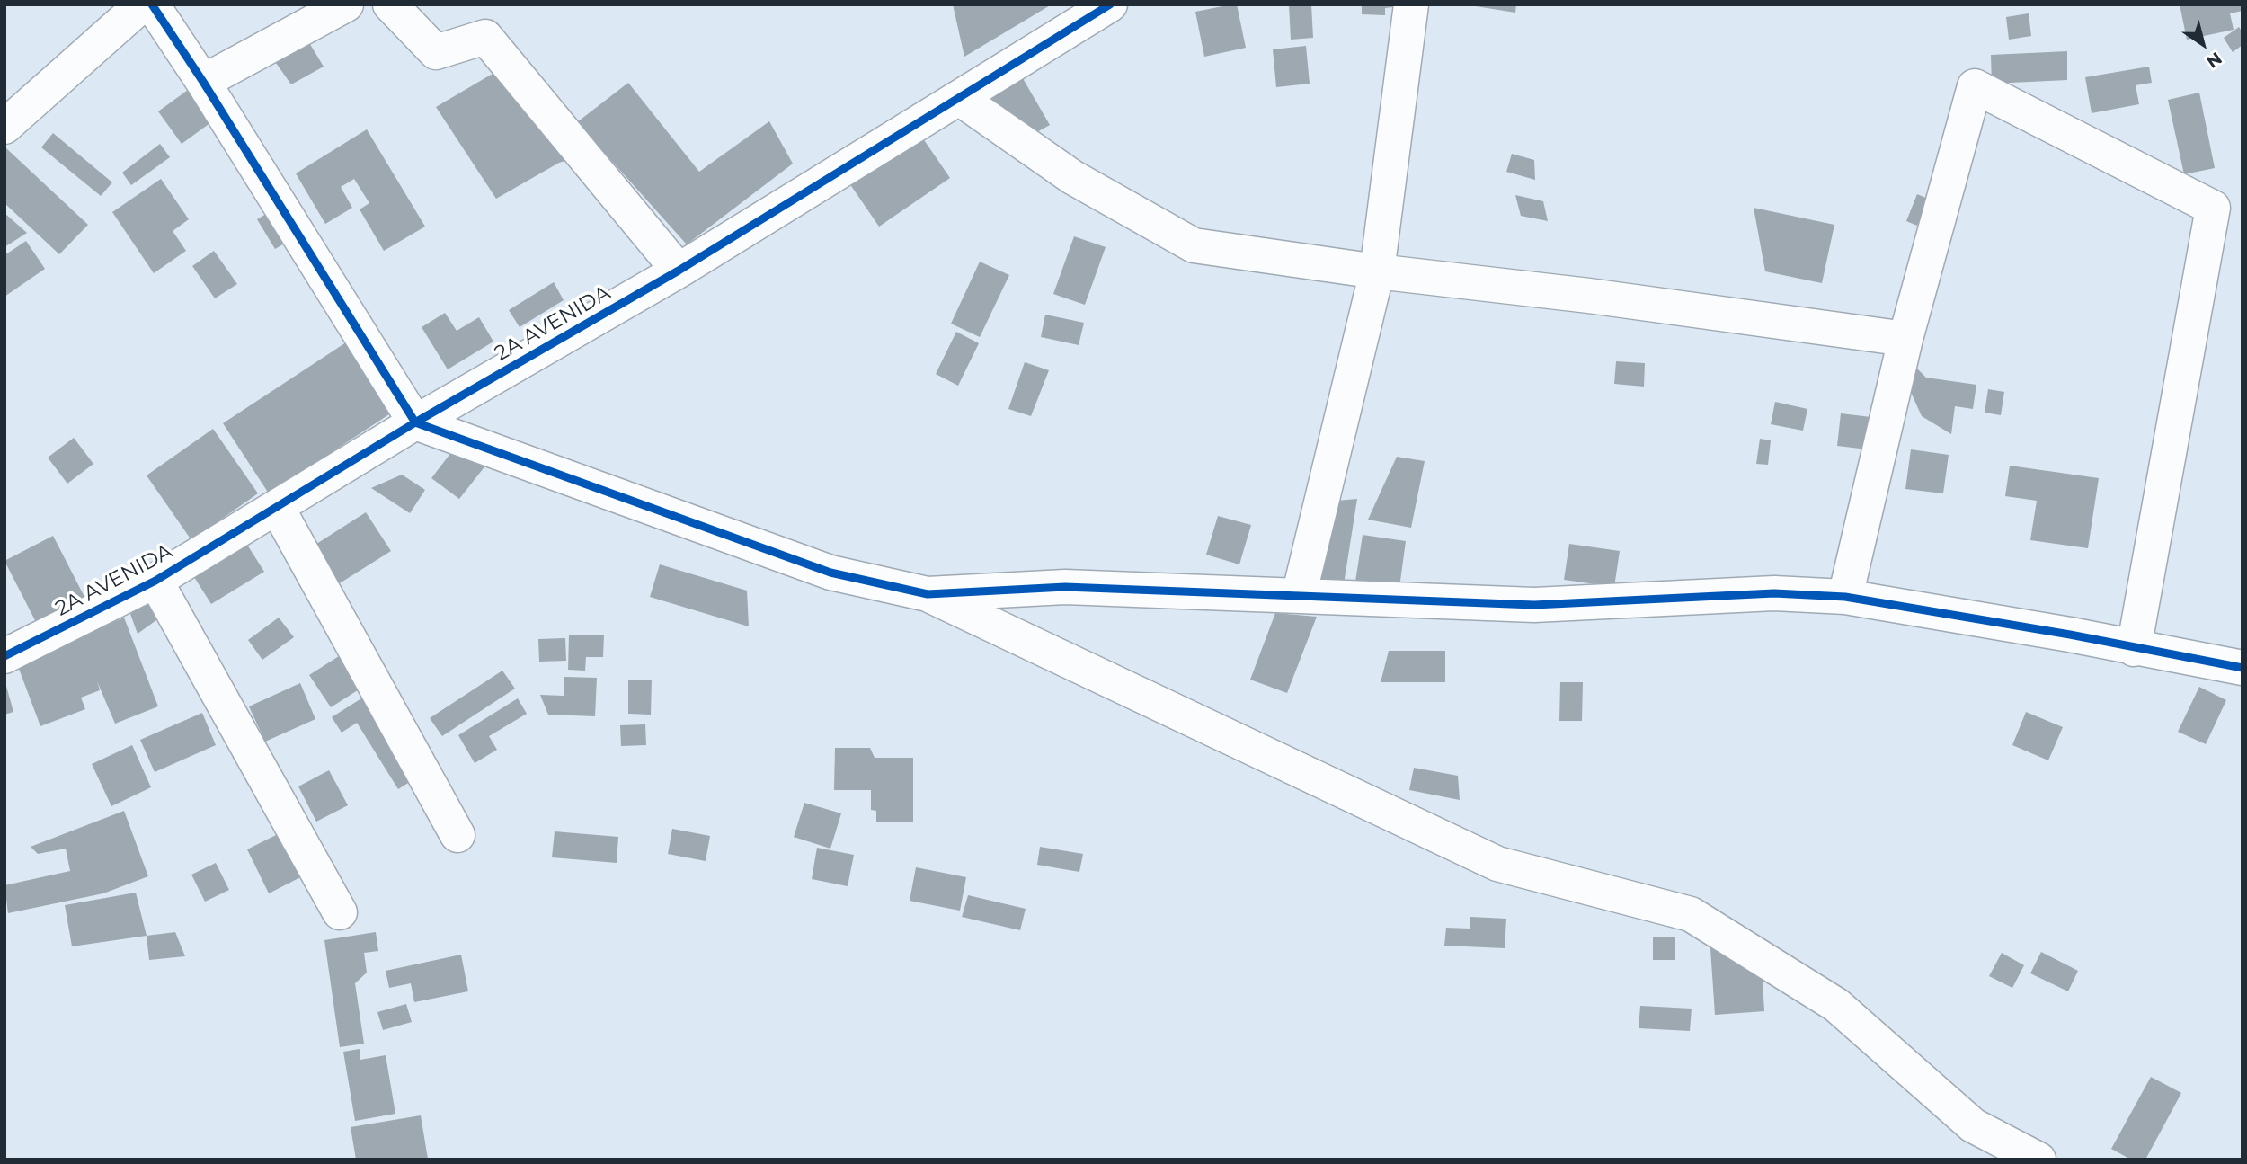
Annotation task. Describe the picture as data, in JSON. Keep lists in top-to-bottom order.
{
  "streets": {
    "street": ["2A AVENIDA"]
  },
  "north": "bottom right"
}
